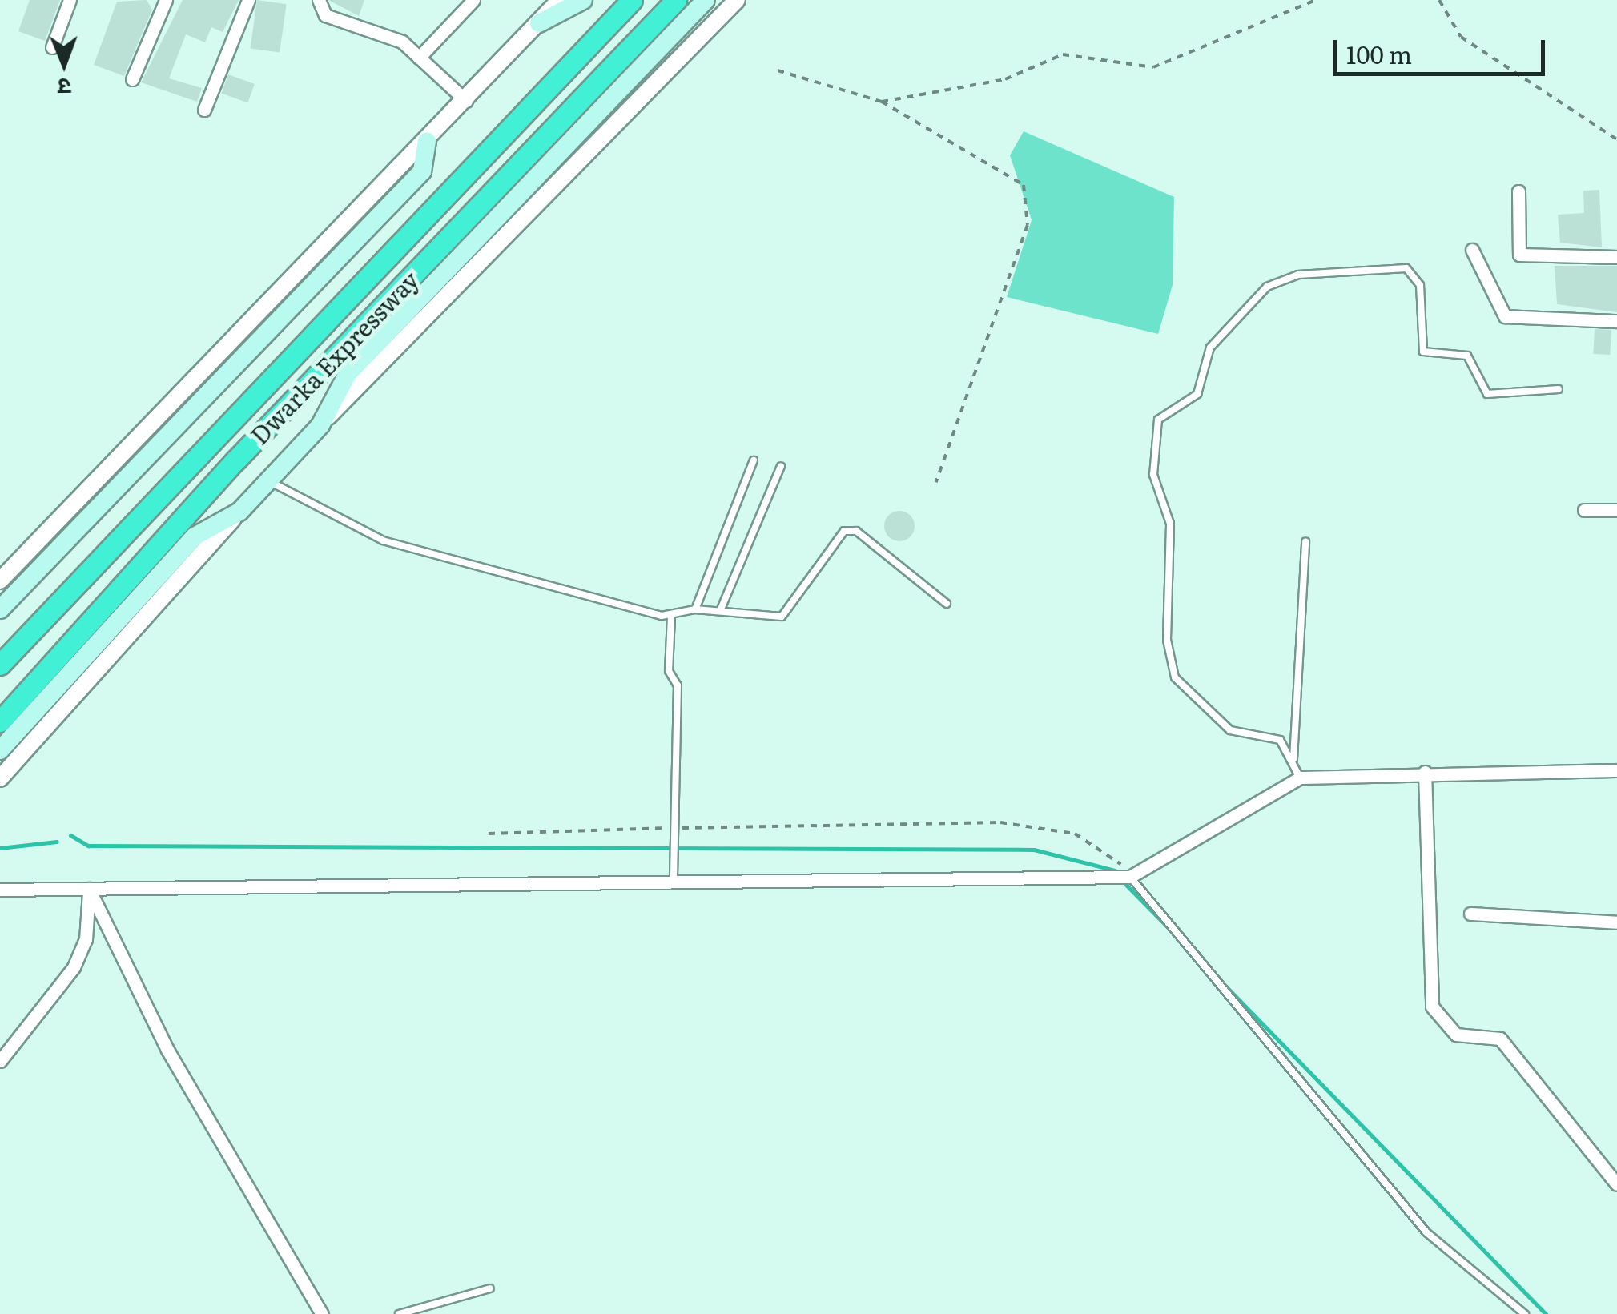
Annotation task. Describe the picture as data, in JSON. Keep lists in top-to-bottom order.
{
  "streets": {
    "highway": ["Dwarka Expressway"]
  },
  "scale_bar": "100 m",
  "north": "bottom"
}
